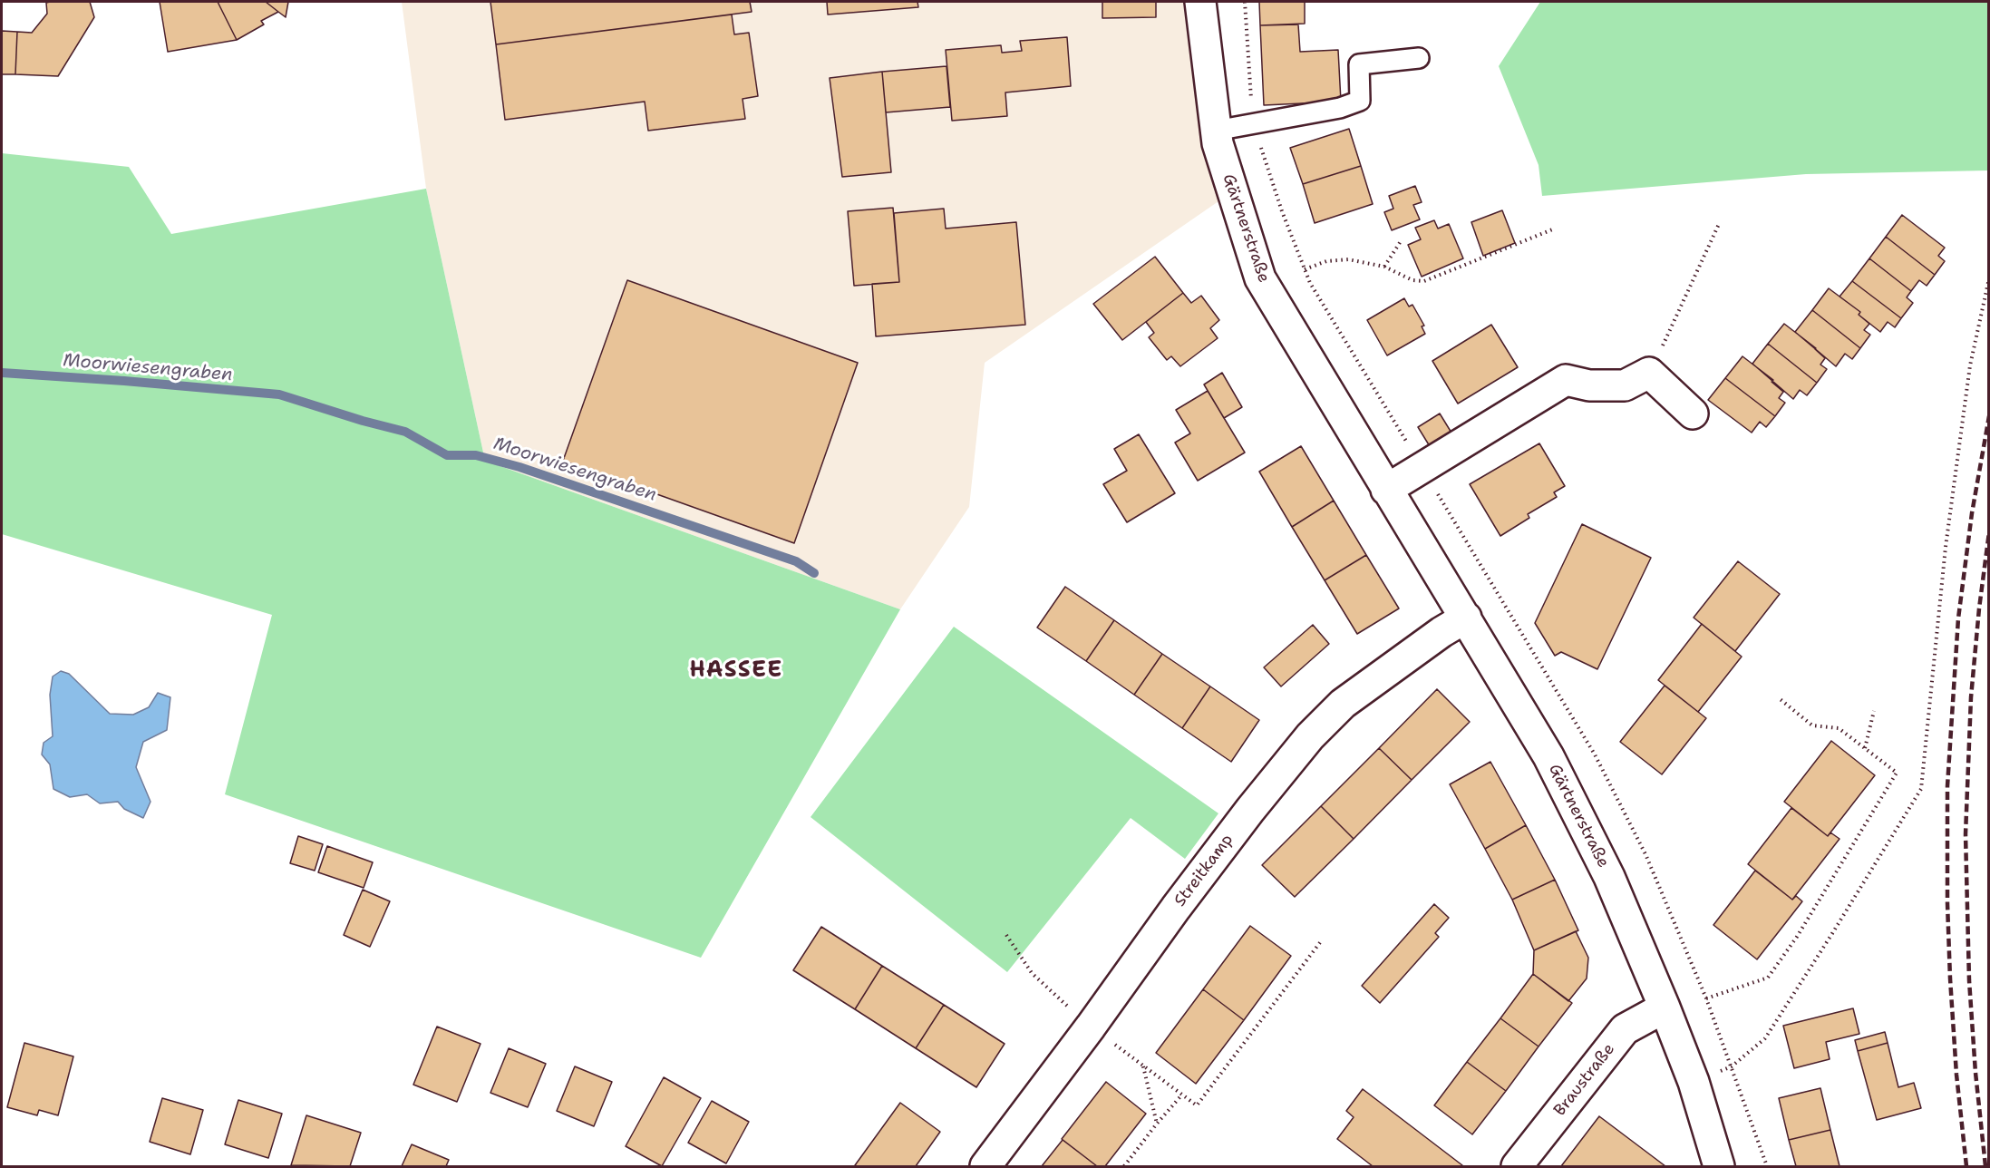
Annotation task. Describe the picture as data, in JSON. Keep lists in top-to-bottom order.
{
  "streets": {
    "street": ["Gärtnerstraße", "Streitkamp", "Braustraße"]
  },
  "crossings": [
    ["Gärtnerstraße", "Streitkamp"],
    ["Gärtnerstraße", "Braustraße"]
  ],
  "districts": ["HASSEE"],
  "water": ["Moorwiesengraben"]
}
